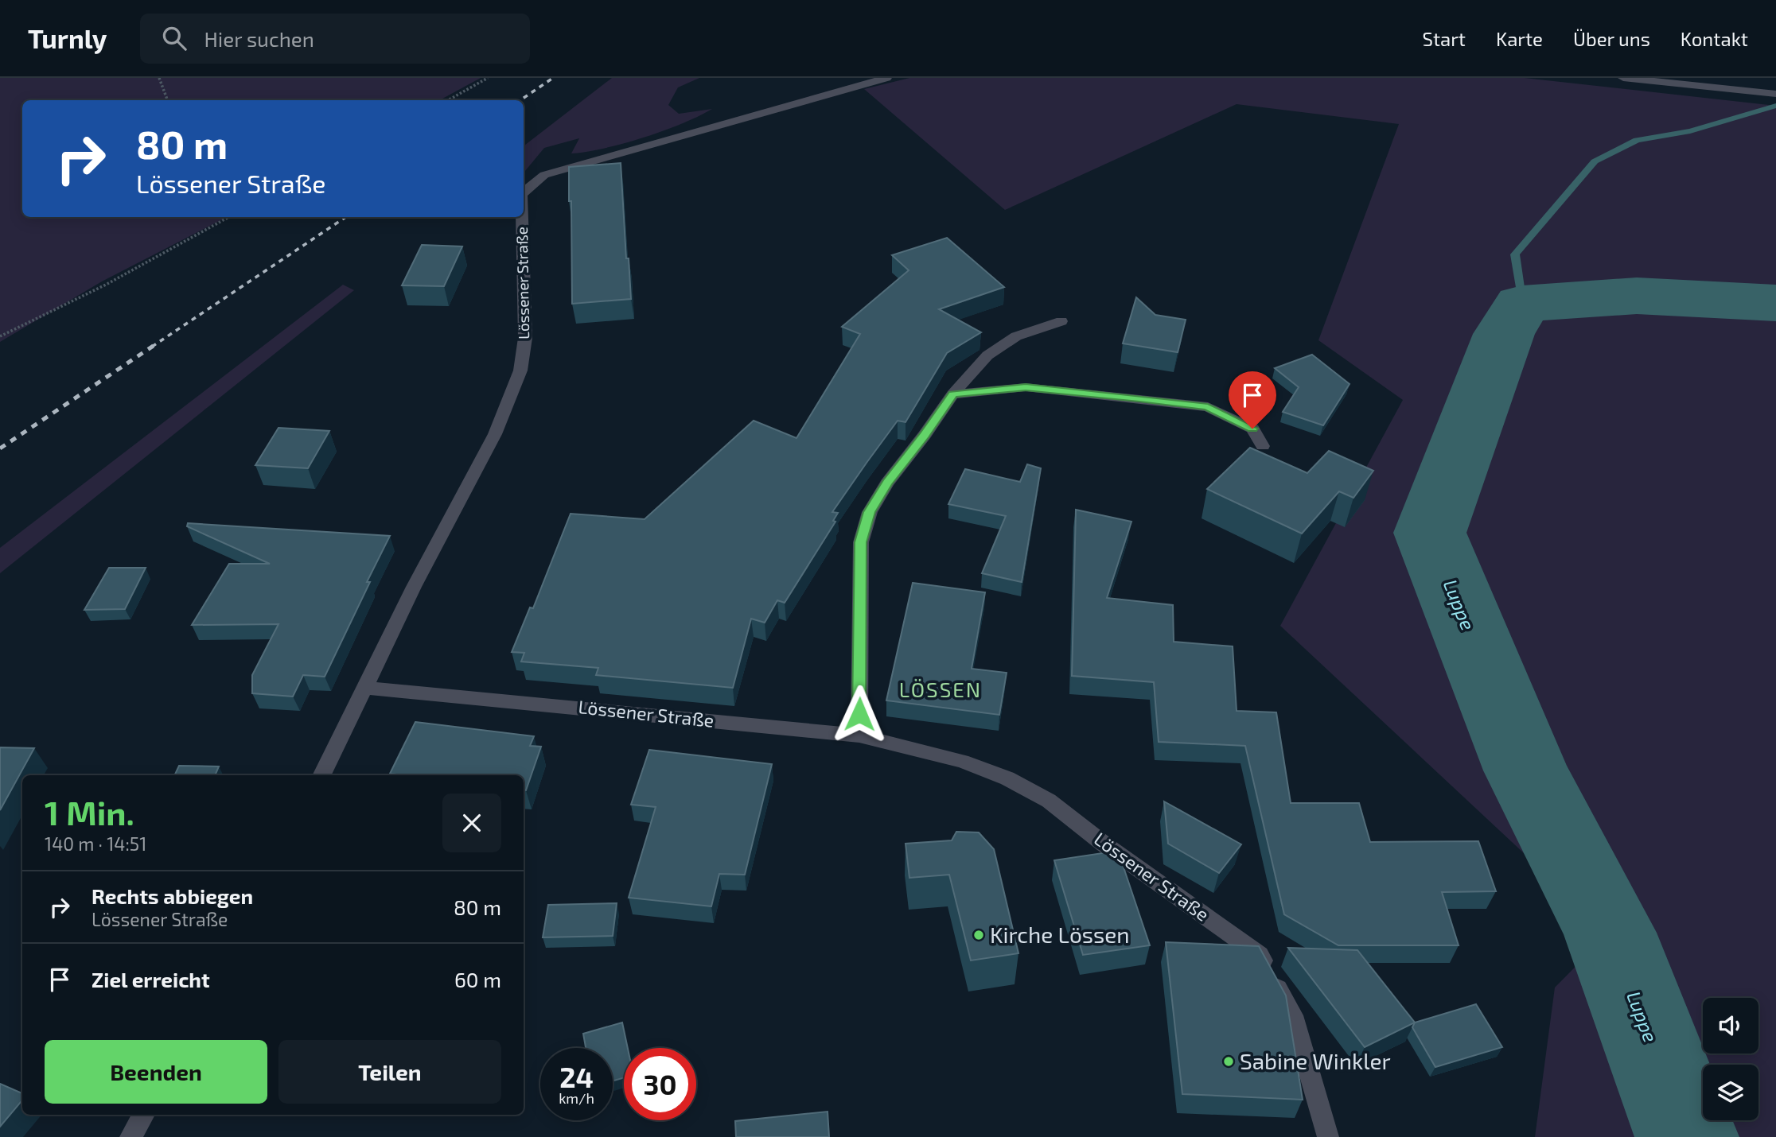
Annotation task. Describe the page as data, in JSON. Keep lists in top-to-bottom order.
{
  "streets": {
    "street": ["Lössener Straße"]
  },
  "districts": ["LÖSSEN"],
  "water": ["Luppe"],
  "places": ["Kirche Lössen", "Sabine Winkler"],
  "page": {
    "header": "Turnly",
    "search": "Hier suchen",
    "nav": [
      "Start",
      "Karte",
      "Über uns",
      "Kontakt"
    ],
    "turn": ["80 m", "Lössener Straße"],
    "heading": ["1 Min.", "140 m · 14:51"],
    "list": [
      {
        "name": "Rechts abbiegen",
        "note": "Lössener Straße",
        "value": "80 m"
      },
      {
        "name": "Ziel erreicht",
        "value": "60 m"
      }
    ],
    "buttons": ["Beenden", "Teilen"],
    "speed": "24 km/h",
    "limit": "30"
  }
}
